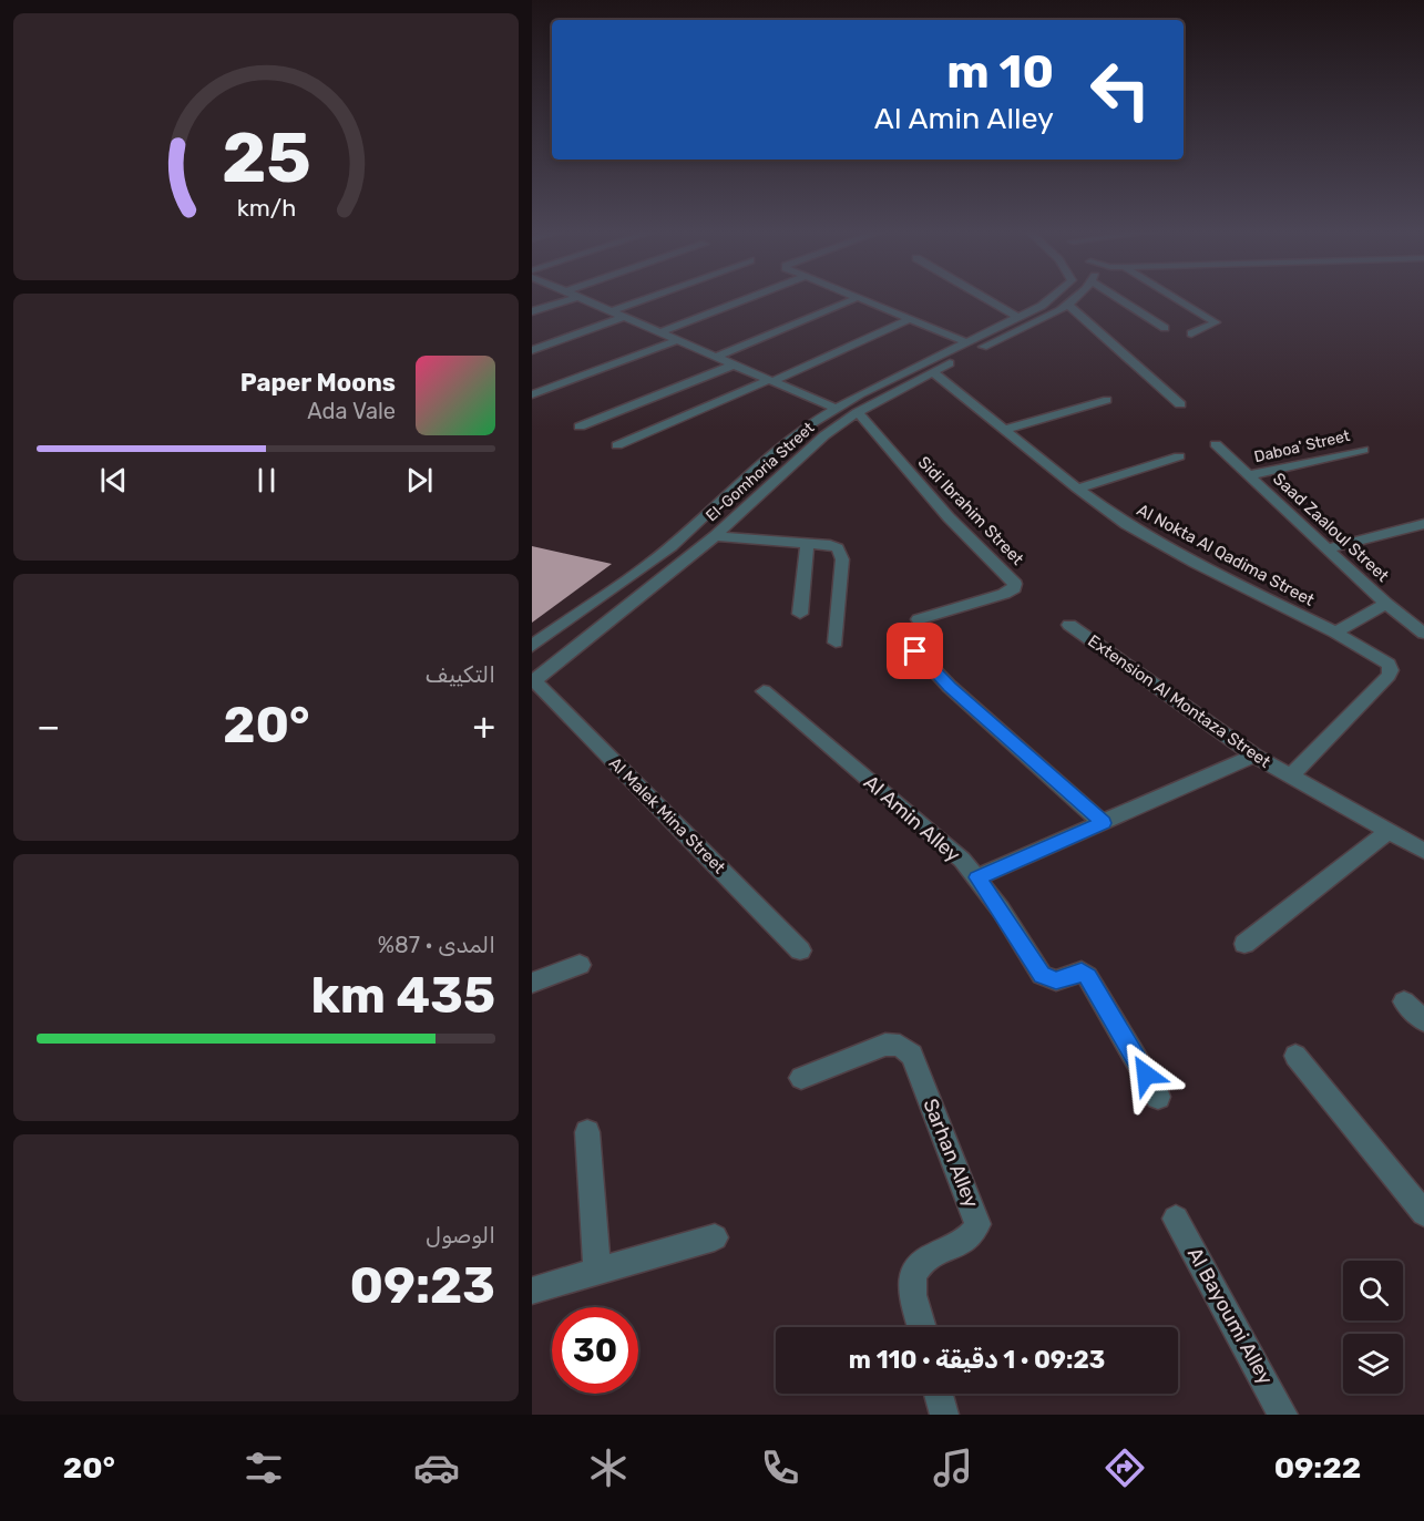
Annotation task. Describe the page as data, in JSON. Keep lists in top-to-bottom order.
{
  "streets": {
    "street": [
      "Daboa' Street",
      "El-Gomhoria Street",
      "Sidi Ibrahim Street",
      "Saad Zaaloul Street",
      "Al Nokta Al Qadima Street",
      "Extension Al Montaza Street",
      "Al Malek Mina Street",
      "Al Amin Alley",
      "Sarhan Alley",
      "Al Bayoumi Alley"
    ]
  },
  "crossings": [
    ["Daboa' Street", "Saad Zaaloul Street"],
    ["El-Gomhoria Street", "Sidi Ibrahim Street"],
    ["El-Gomhoria Street", "Al Nokta Al Qadima Street"],
    ["El-Gomhoria Street", "Al Malek Mina Street"],
    ["Al Nokta Al Qadima Street", "Extension Al Montaza Street"]
  ],
  "page": {
    "turn": ["10 m", "Al Amin Alley"],
    "song": ["Paper Moons", "Ada Vale"],
    "tile": [
      "التكييف",
      ["المدى · 87%", "435 km"],
      ["الوصول", "09:23"]
    ],
    "heat": ["−", "20°", "+"],
    "limit": "30",
    "trip": "09:23 · 1 دقيقة · 110 m",
    "tabs": ["09:22", "20°"],
    "gauge": ["25", "km/h"]
  }
}
